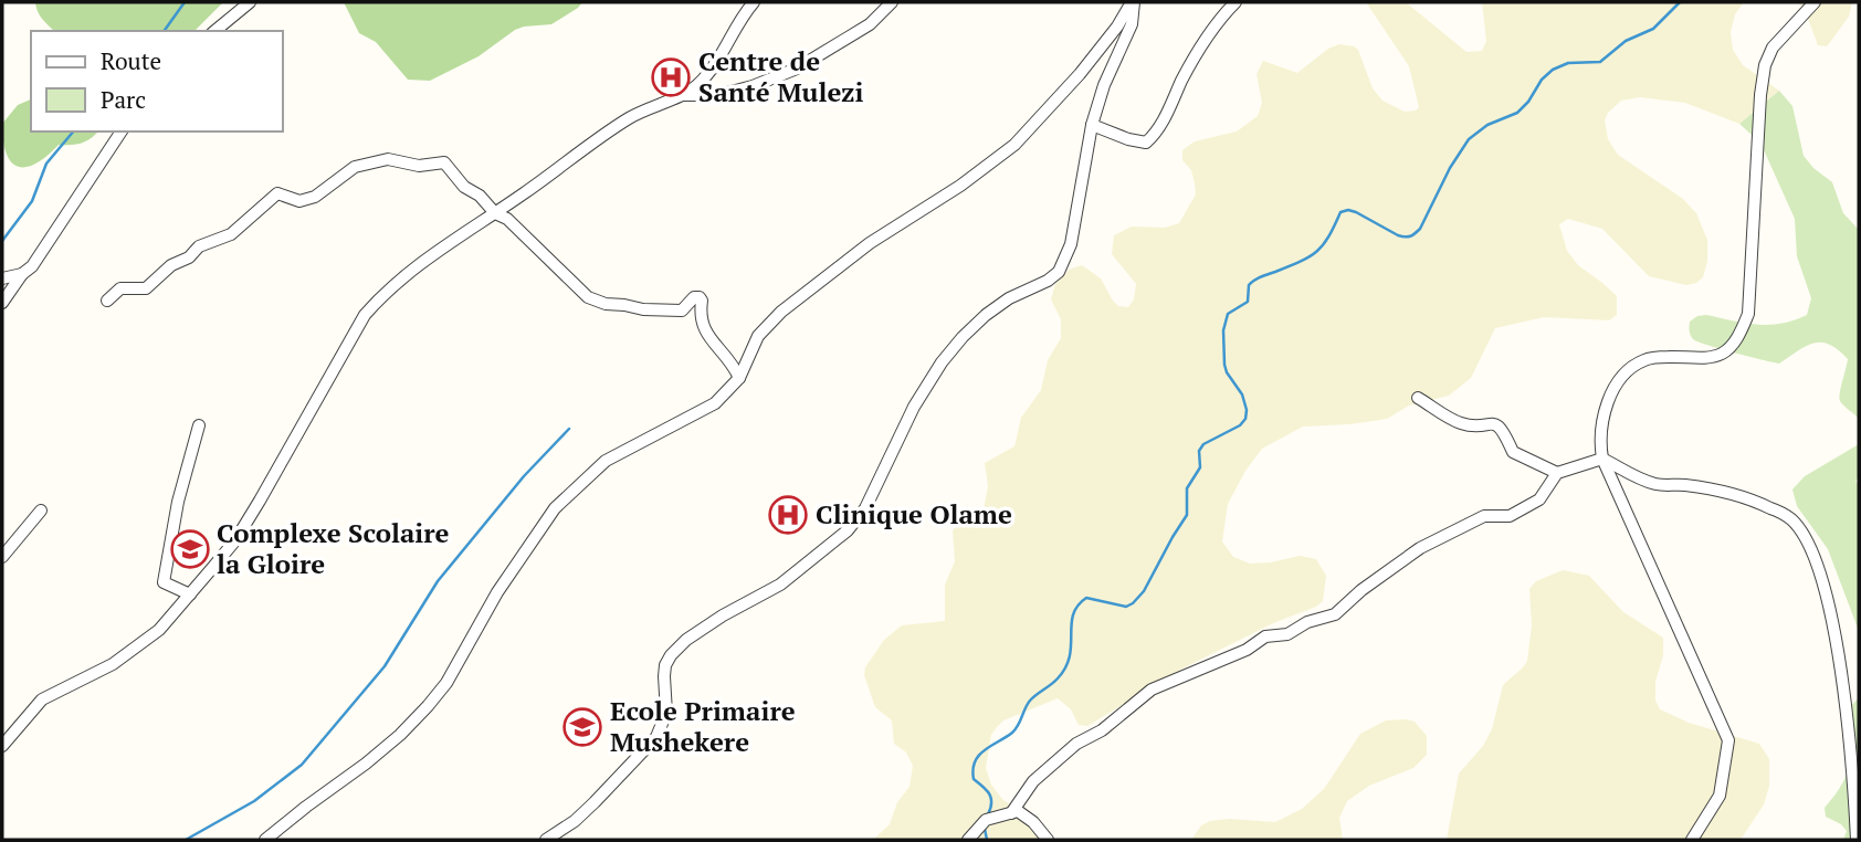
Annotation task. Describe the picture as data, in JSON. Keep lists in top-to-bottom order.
{
  "places": {
    "hospital": ["Centre de Santé Mulezi", "Clinique Olame"],
    "school or university": ["Complexe Scolaire la Gloire", "Ecole Primaire Mushekere"]
  },
  "legend": ["Route", "Parc"]
}
